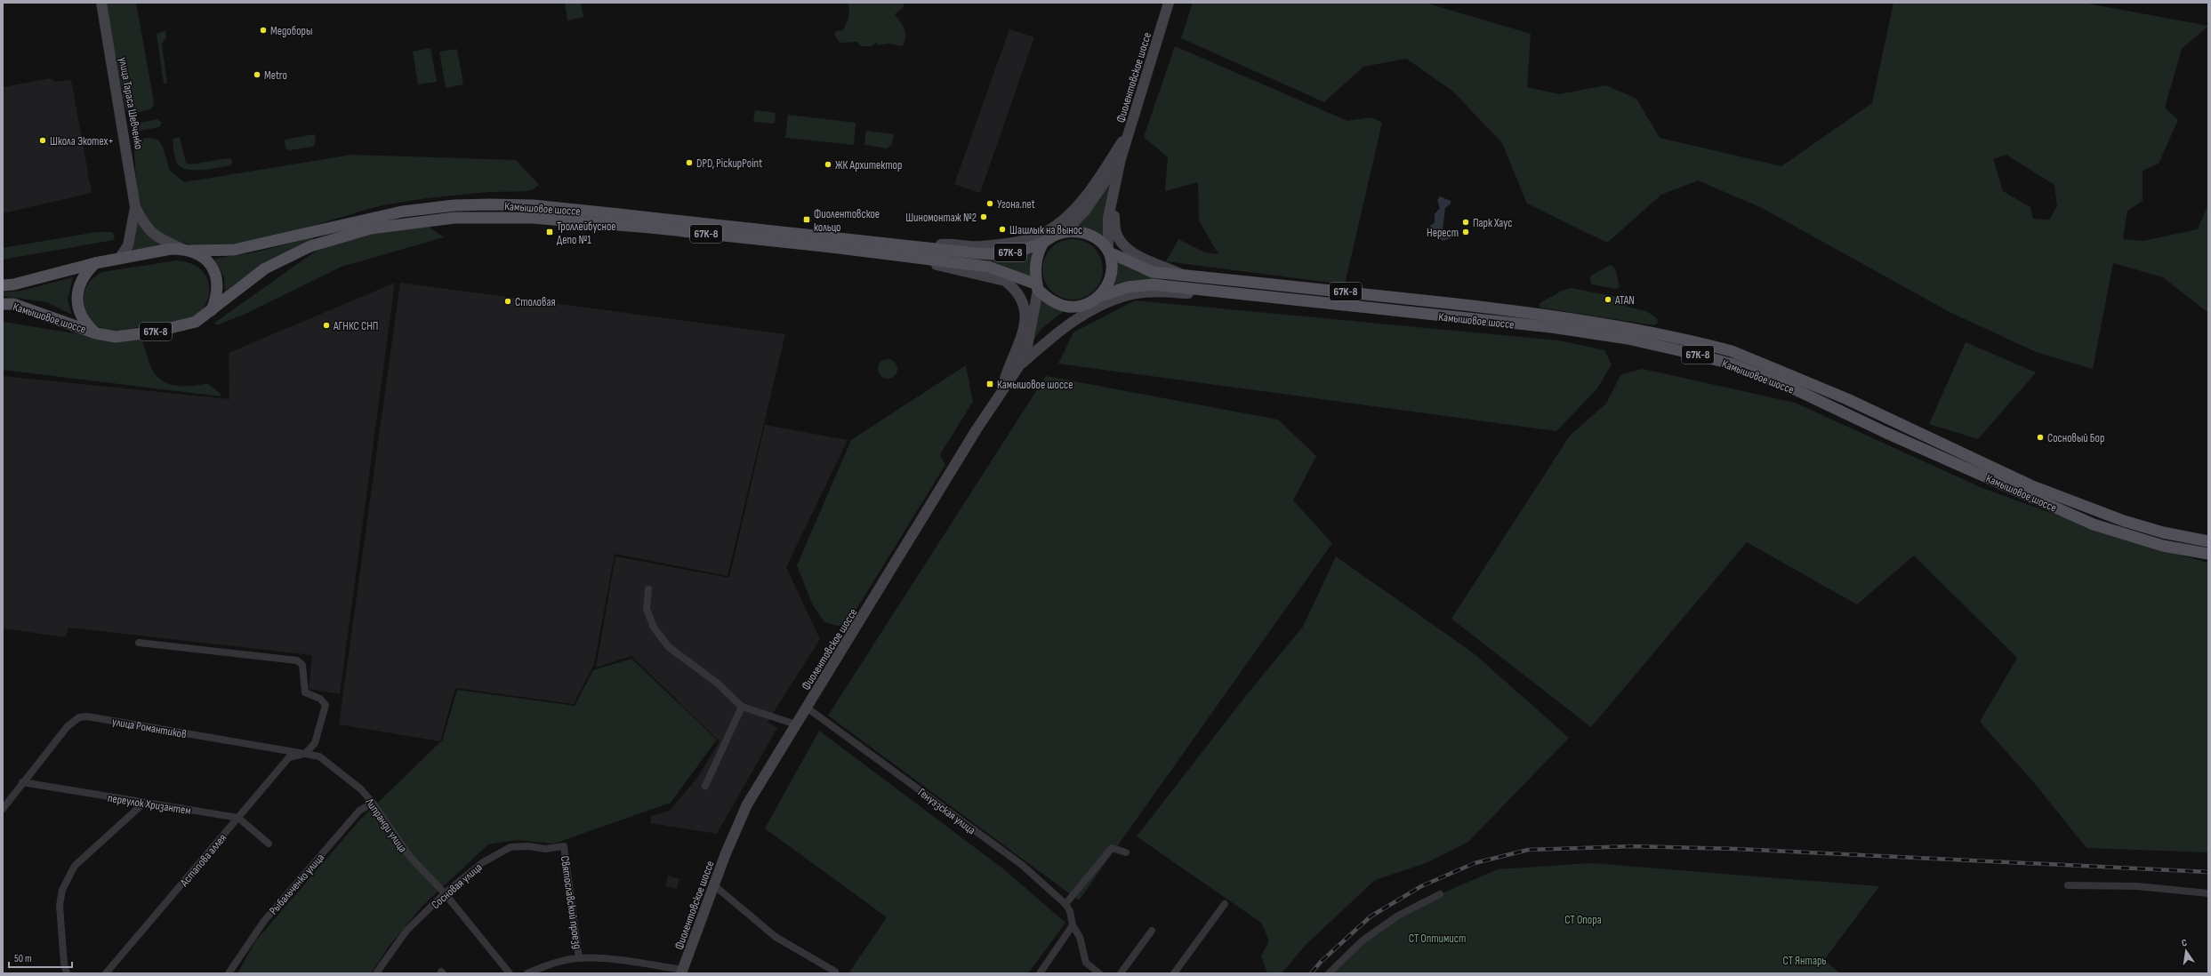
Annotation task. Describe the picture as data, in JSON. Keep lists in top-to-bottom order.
{
  "streets": {
    "main road": [
      "Фиолентовское шоссе",
      "улица Тараса Шевченко",
      "Камышовое шоссе",
      "67К-8"
    ],
    "street": [
      "улица Романтиков",
      "переулок Хризантем",
      "Генуэзская улица",
      "Липранди улица",
      "Астапова аллея",
      "Рыбальченко улица",
      "Сосновая улица",
      "Святославский проезд"
    ]
  },
  "crossings": [
    ["Фиолентовское шоссе", "Камышовое шоссе"],
    ["Фиолентовское шоссе", "67К-8"],
    ["Фиолентовское шоссе", "Генуэзская улица"],
    ["улица Тараса Шевченко", "Камышовое шоссе"],
    ["Камышовое шоссе", "67К-8"],
    ["улица Романтиков", "переулок Хризантем"],
    ["улица Романтиков", "Липранди улица"],
    ["улица Романтиков", "Астапова аллея"],
    ["переулок Хризантем", "Астапова аллея"],
    ["Липранди улица", "Астапова аллея"],
    ["Липранди улица", "Рыбальченко улица"],
    ["Липранди улица", "Сосновая улица"],
    ["Сосновая улица", "Святославский проезд"]
  ],
  "parks": ["СТ Опора", "СТ Оптимист", "СТ Янтарь"],
  "places": {
    "other": [
      "Медоборы",
      "Metro",
      "Школа Экотех+",
      "DPD, PickupPoint",
      "ЖК Архитектор",
      "Угона.net",
      "Шиномонтаж №2",
      "Парк Хаус",
      "Шашлык на вынос",
      "Нерест",
      "ATAN",
      "Столовая",
      "АГНКС СНП",
      "Сосновый Бор"
    ],
    "transit": ["Фиолентовское кольцо", "Троллейбусное Депо №1", "Камышовое шоссе"]
  },
  "scale_bar": "50 m",
  "north": "top"
}
